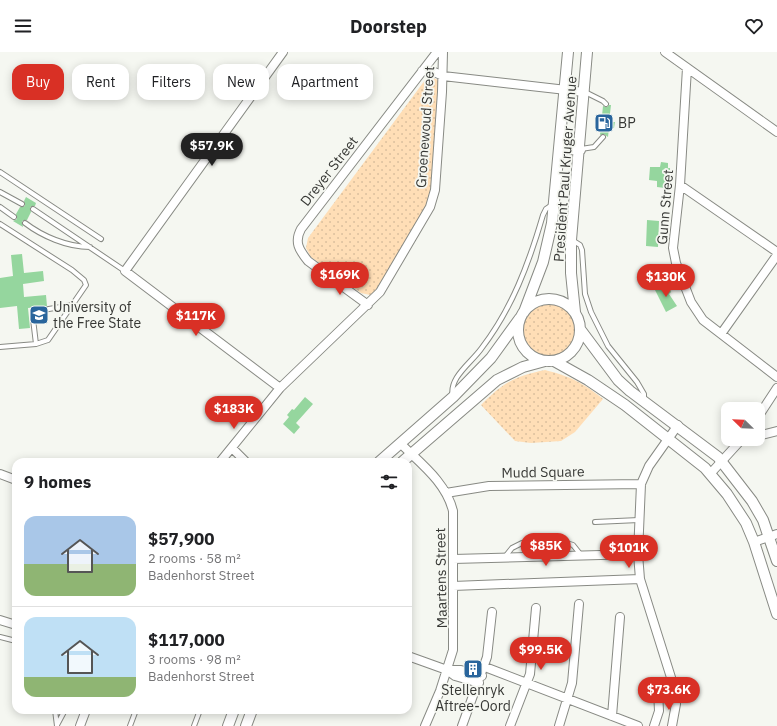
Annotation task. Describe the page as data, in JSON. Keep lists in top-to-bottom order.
{
  "streets": {
    "street": [
      "Groenewoud Street",
      "President Paul Kruger Avenue",
      "Dreyer Street",
      "Gunn Street",
      "Mudd Square",
      "Maartens Street"
    ]
  },
  "crossings": [
    ["Groenewoud Street", "Dreyer Street"],
    ["President Paul Kruger Avenue", "Maartens Street"],
    ["Mudd Square", "Maartens Street"]
  ],
  "places": {
    "fuel station": ["BP"],
    "school or university": ["University of the Free State"],
    "building": ["Stellenryk Aftree-Oord"]
  },
  "north": "top left",
  "page": {
    "header": "Doorstep",
    "chip": [
      "Buy",
      "Rent",
      "Filters",
      "New",
      "Apartment"
    ],
    "price": [
      "$57.9K",
      "$169K",
      "$130K",
      "$117K",
      "$183K",
      "$85K",
      "$101K",
      "$99.5K",
      "$73.6K"
    ],
    "heading": "9 homes",
    "list": [
      {
        "name": "$57,900",
        "note": "2 rooms · 58 m² · Badenhorst Street"
      },
      {
        "name": "$117,000",
        "note": "3 rooms · 98 m² · Badenhorst Street"
      }
    ]
  }
}
